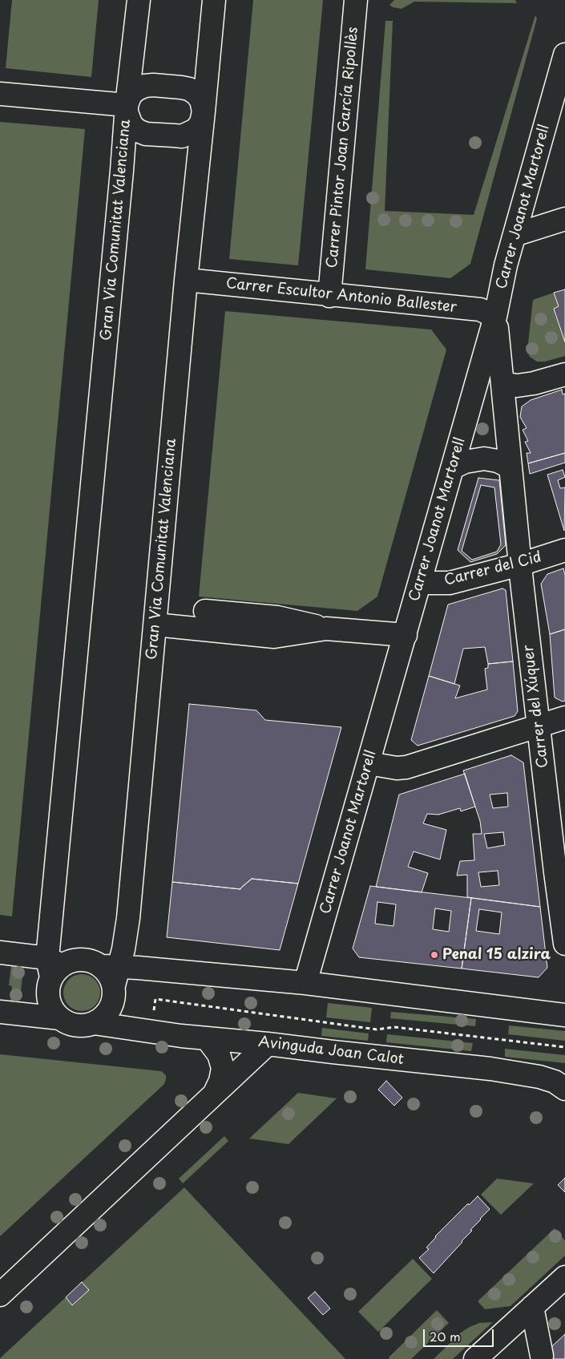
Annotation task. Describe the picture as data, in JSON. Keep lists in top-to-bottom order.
{
  "streets": {
    "street": [
      "Carrer Pintor Joan García Ripollès",
      "Carrer Joanot Martorell",
      "Gran Via Comunitat Valenciana",
      "Carrer Escultor Antonio Ballester",
      "Carrer del Cid",
      "Carrer del Xúquer",
      "Avinguda Joan Calot"
    ]
  },
  "crossings": [
    ["Carrer Pintor Joan García Ripollès", "Carrer Escultor Antonio Ballester"],
    ["Carrer Joanot Martorell", "Carrer Escultor Antonio Ballester"],
    ["Carrer Joanot Martorell", "Carrer del Cid"],
    ["Carrer Joanot Martorell", "Carrer del Xúquer"],
    ["Gran Via Comunitat Valenciana", "Carrer Escultor Antonio Ballester"],
    ["Gran Via Comunitat Valenciana", "Avinguda Joan Calot"],
    ["Carrer Escultor Antonio Ballester", "Carrer del Xúquer"],
    ["Carrer del Cid", "Carrer del Xúquer"]
  ],
  "places": ["Penal 15 alzira"],
  "scale_bar": "20 m"
}
